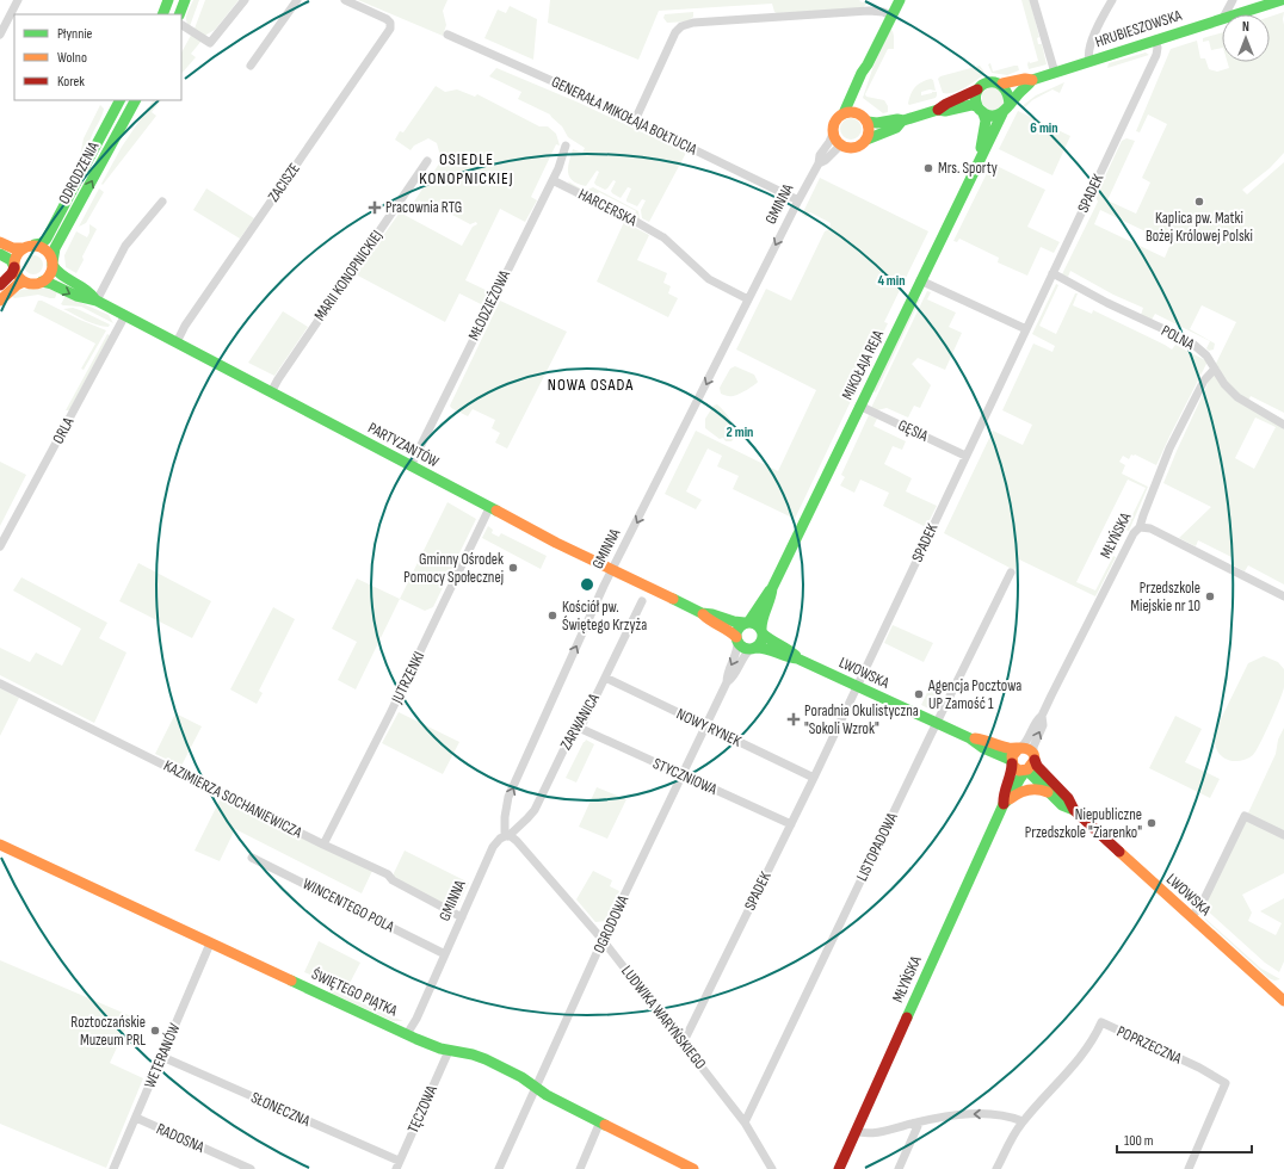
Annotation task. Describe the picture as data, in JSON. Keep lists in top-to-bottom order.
{
  "streets": {
    "street": [
      "HRUBIESZOWSKA",
      "GENERAŁA MIKOŁAJA BOŁTUCIA",
      "ODRODZENIA",
      "ZACISZE",
      "SPADEK",
      "GMINNA",
      "HARCERSKA",
      "MARII KONOPNICKIEJ",
      "MŁODZIEŻOWA",
      "POLNA",
      "MIKOŁAJA REJA",
      "ORLA",
      "GĘSIA",
      "PARTYZANTÓW",
      "MŁYŃSKA",
      "LWOWSKA",
      "JUTRZENKI",
      "ZARWANICA",
      "NOWY RYNEK",
      "STYCZNIOWA",
      "KAZIMIERZA SOCHANIEWICZA",
      "LISTOPADOWA",
      "WINCENTEGO POLA",
      "OGRODOWA",
      "ŚWIĘTEGO PIĄTKA",
      "LUDWIKA WARYŃSKIEGO",
      "POPRZECZNA",
      "WETERANÓW",
      "SŁONECZNA",
      "TĘCZOWA",
      "RADOSNA"
    ]
  },
  "crossings": [
    ["HRUBIESZOWSKA", "SPADEK"],
    ["HRUBIESZOWSKA", "MIKOŁAJA REJA"],
    ["GENERAŁA MIKOŁAJA BOŁTUCIA", "GMINNA"],
    ["ODRODZENIA", "PARTYZANTÓW"],
    ["ZACISZE", "PARTYZANTÓW"],
    ["SPADEK", "POLNA"],
    ["SPADEK", "GĘSIA"],
    ["SPADEK", "LWOWSKA"],
    ["SPADEK", "NOWY RYNEK"],
    ["SPADEK", "STYCZNIOWA"],
    ["SPADEK", "LUDWIKA WARYŃSKIEGO"],
    ["GMINNA", "HARCERSKA"],
    ["GMINNA", "PARTYZANTÓW"],
    ["GMINNA", "ZARWANICA"],
    ["GMINNA", "KAZIMIERZA SOCHANIEWICZA"],
    ["GMINNA", "WINCENTEGO POLA"],
    ["GMINNA", "ŚWIĘTEGO PIĄTKA"],
    ["GMINNA", "LUDWIKA WARYŃSKIEGO"],
    ["HARCERSKA", "MŁODZIEŻOWA"],
    ["MARII KONOPNICKIEJ", "PARTYZANTÓW"],
    ["MŁODZIEŻOWA", "PARTYZANTÓW"],
    ["POLNA", "MŁYŃSKA"],
    ["MIKOŁAJA REJA", "GĘSIA"],
    ["MIKOŁAJA REJA", "PARTYZANTÓW"],
    ["MIKOŁAJA REJA", "LWOWSKA"],
    ["MIKOŁAJA REJA", "OGRODOWA"],
    ["ORLA", "PARTYZANTÓW"],
    ["PARTYZANTÓW", "LWOWSKA"],
    ["PARTYZANTÓW", "JUTRZENKI"],
    ["PARTYZANTÓW", "OGRODOWA"],
    ["MŁYŃSKA", "LWOWSKA"],
    ["LWOWSKA", "LISTOPADOWA"],
    ["LWOWSKA", "OGRODOWA"],
    ["JUTRZENKI", "KAZIMIERZA SOCHANIEWICZA"],
    ["ZARWANICA", "NOWY RYNEK"],
    ["ZARWANICA", "STYCZNIOWA"],
    ["ZARWANICA", "LUDWIKA WARYŃSKIEGO"],
    ["NOWY RYNEK", "OGRODOWA"],
    ["STYCZNIOWA", "OGRODOWA"],
    ["LISTOPADOWA", "LUDWIKA WARYŃSKIEGO"],
    ["OGRODOWA", "ŚWIĘTEGO PIĄTKA"],
    ["OGRODOWA", "LUDWIKA WARYŃSKIEGO"],
    ["ŚWIĘTEGO PIĄTKA", "WETERANÓW"],
    ["ŚWIĘTEGO PIĄTKA", "TĘCZOWA"],
    ["WETERANÓW", "SŁONECZNA"],
    ["WETERANÓW", "RADOSNA"],
    ["SŁONECZNA", "TĘCZOWA"]
  ],
  "districts": ["OSIEDLE KONOPNICKIEJ", "NOWA OSADA"],
  "places": {
    "other": [
      "Mrs. Sporty",
      "Kaplica pw. Matki Bożej Królowej Polski",
      "Gminny Ośrodek Pomocy Społecznej",
      "Przedszkole Miejskie nr 10",
      "Kościół pw. Świętego Krzyża",
      "Agencja Pocztowa UP Zamość 1",
      "Niepubliczne Przedszkole \"Ziarenko\"",
      "Roztoczańskie Muzeum PRL"
    ],
    "health": ["Pracownia RTG", "Poradnia Okulistyczna \"Sokoli Wzrok\""]
  },
  "legend": ["Płynnie", "Wolno", "Korek"],
  "scale_bar": "100 m",
  "north": "top",
  "rings": ["6 min", "4 min", "2 min"]
}
